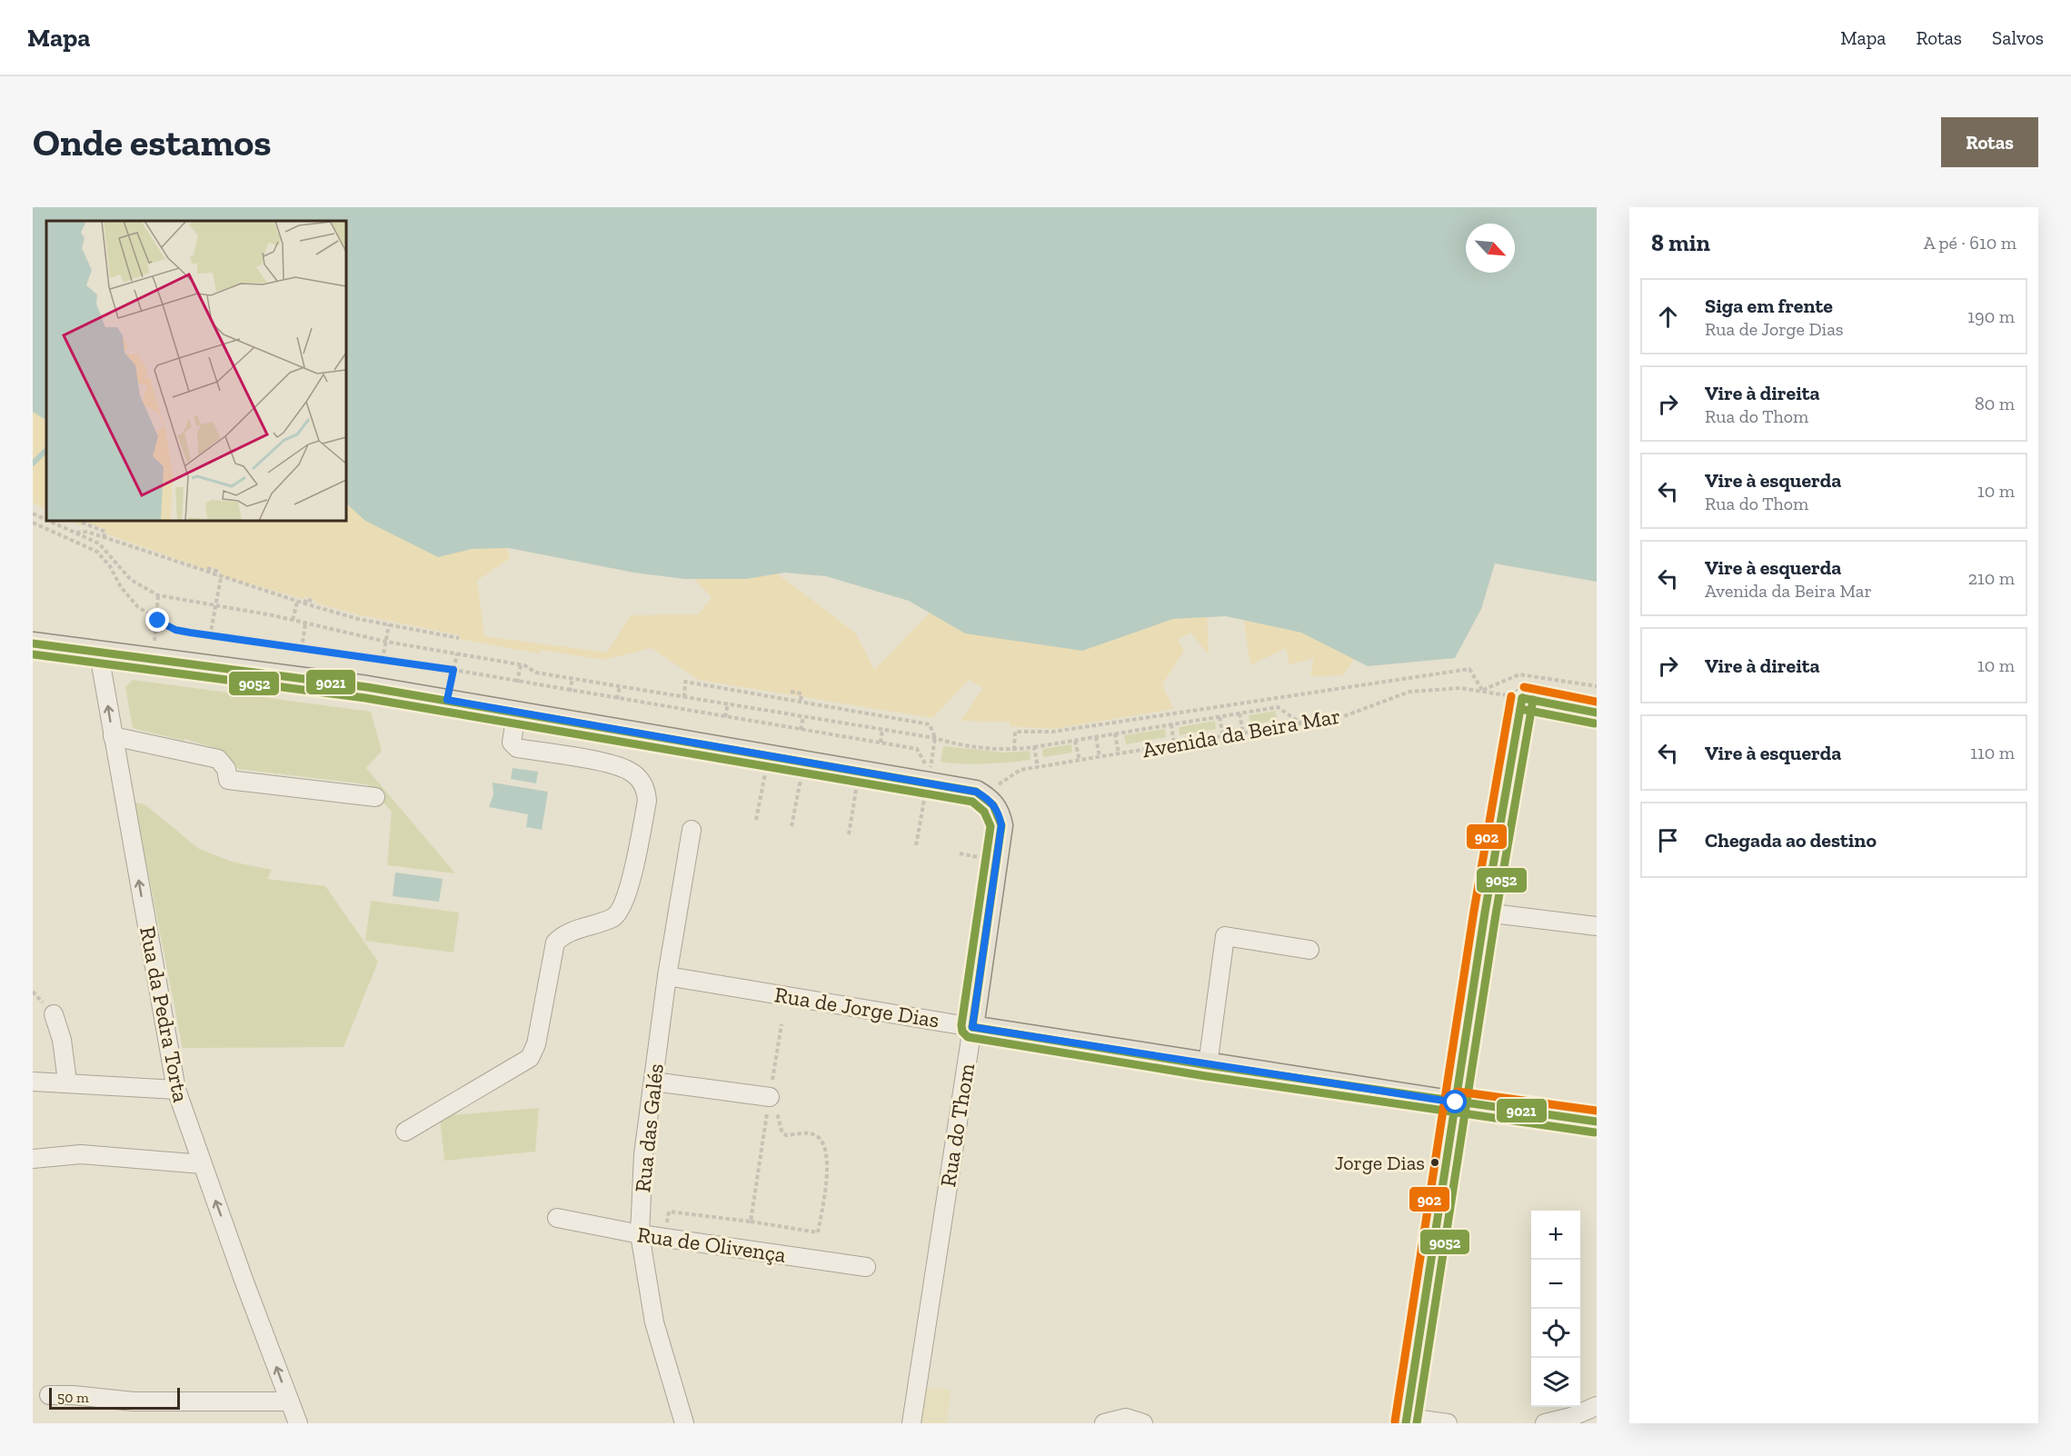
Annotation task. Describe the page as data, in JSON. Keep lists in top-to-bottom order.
{
  "streets": {
    "main road": ["Rua de Jorge Dias", "Rua do Thom"],
    "street": ["Rua da Pedra Torta", "Rua das Galés", "Rua de Olivença"],
    "path": ["Avenida da Beira Mar"]
  },
  "crossings": [
    ["Avenida da Beira Mar", "Rua do Thom"],
    ["Rua de Jorge Dias", "Rua do Thom"],
    ["Rua de Jorge Dias", "Rua das Galés"],
    ["Rua das Galés", "Rua de Olivença"]
  ],
  "one_way": ["Rua da Pedra Torta"],
  "places": ["Jorge Dias"],
  "lines": ["transit line 9021", "transit line 9052", "transit line 902"],
  "scale_bar": "50 m",
  "north": "bottom right",
  "page": {
    "header": "Mapa",
    "nav": ["Mapa", "Rotas", "Salvos"],
    "buttons": "Rotas",
    "title": "Onde estamos",
    "heading": ["8 min", "A pé · 610 m"],
    "list": [
      ["Siga em frente", "Rua de Jorge Dias", "190 m"],
      ["Vire à direita", "Rua do Thom", "80 m"],
      ["Vire à esquerda", "Rua do Thom", "10 m"],
      ["Vire à esquerda", "Avenida da Beira Mar", "210 m"],
      ["Vire à direita", "10 m"],
      ["Vire à esquerda", "110 m"],
      "Chegada ao destino"
    ],
    "map_buttons": ["+", "−"],
    "scale": "50 m"
  }
}
